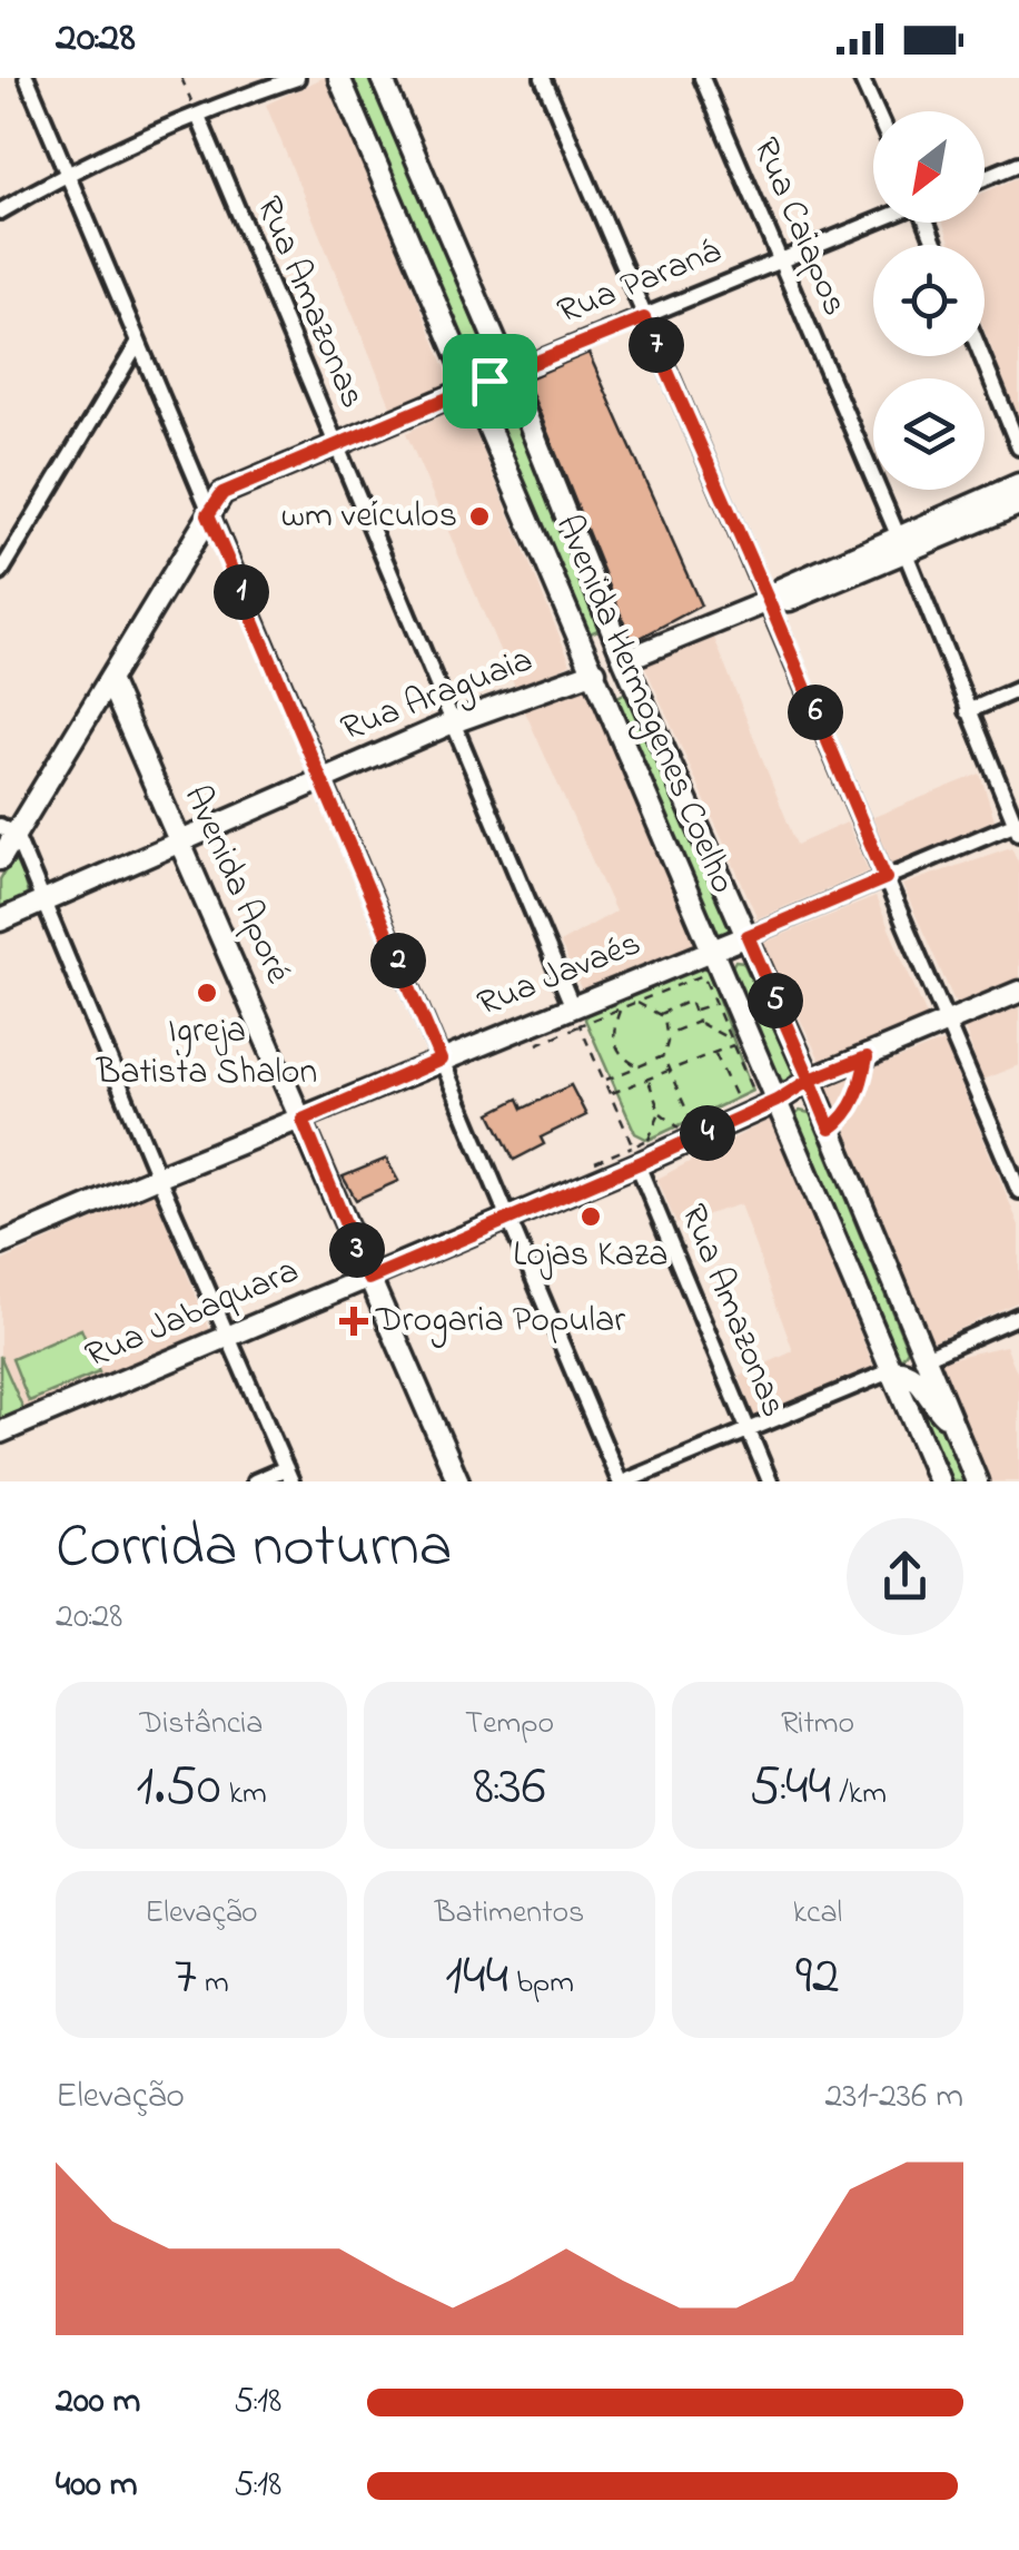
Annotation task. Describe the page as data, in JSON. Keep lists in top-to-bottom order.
{
  "streets": {
    "main road": [
      "Rua Paraná",
      "Rua Araguaia",
      "Avenida Hermogenes Coelho",
      "Avenida Aporé",
      "Rua Javaés",
      "Rua Jabaquara"
    ],
    "street": ["Rua Caiapos", "Rua Amazonas"]
  },
  "crossings": [
    ["Rua Caiapos", "Rua Paraná"],
    ["Rua Paraná", "Rua Amazonas"],
    ["Rua Paraná", "Avenida Hermogenes Coelho"],
    ["Rua Amazonas", "Rua Araguaia"],
    ["Rua Amazonas", "Rua Javaés"],
    ["Rua Amazonas", "Rua Jabaquara"],
    ["Rua Araguaia", "Avenida Hermogenes Coelho"],
    ["Rua Araguaia", "Avenida Aporé"],
    ["Avenida Hermogenes Coelho", "Rua Javaés"],
    ["Avenida Hermogenes Coelho", "Rua Jabaquara"],
    ["Avenida Aporé", "Rua Javaés"],
    ["Avenida Aporé", "Rua Jabaquara"]
  ],
  "places": {
    "other": ["wm veículos", "Igreja Batista Shalon", "Lojas Kaza"],
    "health": ["Drogaria Popular"]
  },
  "north": "bottom left",
  "page": {
    "status": "20:28",
    "pins": [
      "7",
      "1",
      "6",
      "2",
      "5",
      "4",
      "3"
    ],
    "heading": ["Corrida noturna", "20:28"],
    "stats": [
      ["Distância", "1.50 km"],
      ["Tempo", "8:36"],
      ["Ritmo", "5:44 /km"],
      ["Elevação", "7 m"],
      ["Batimentos", "144 bpm"],
      ["kcal", "92"]
    ],
    "chart": ["Elevação", "231–236 m"],
    "list": [
      {
        "name": "200 m",
        "note": "5:18"
      },
      {
        "name": "400 m",
        "note": "5:18"
      }
    ]
  }
}
